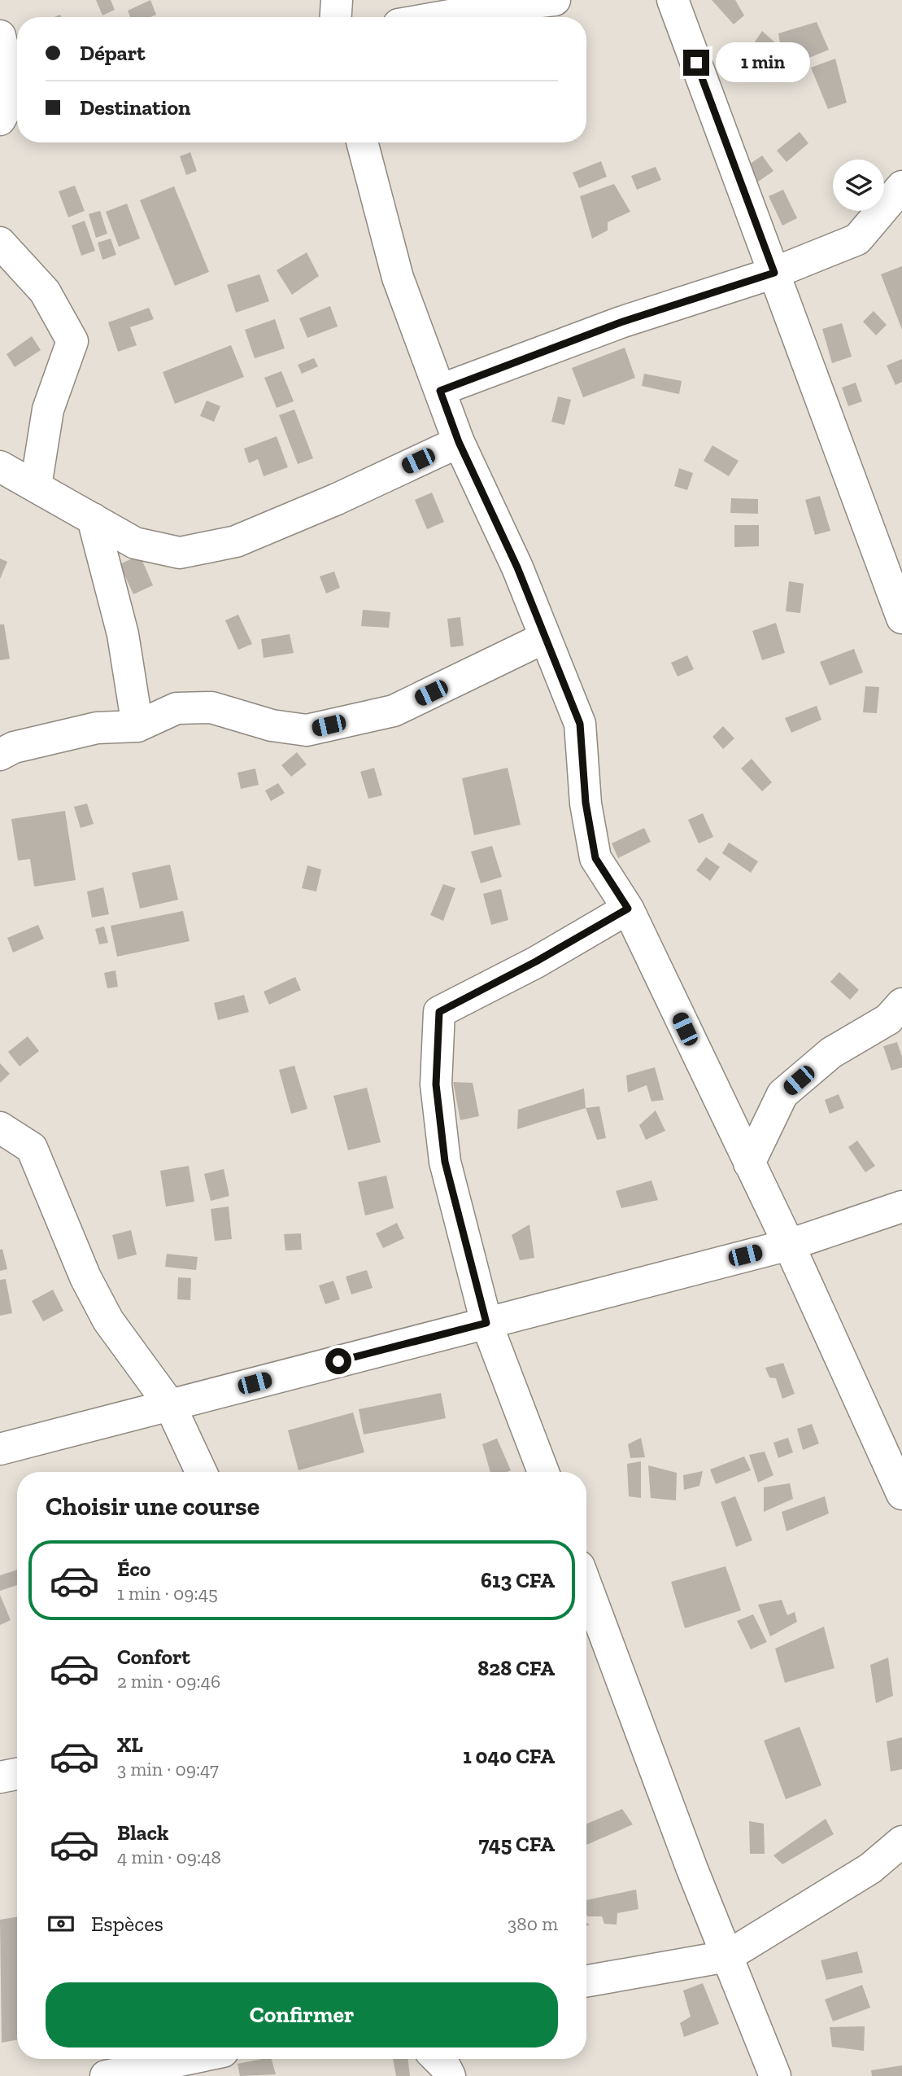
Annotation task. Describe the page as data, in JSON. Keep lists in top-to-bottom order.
{
  "page": {
    "banner": ["Départ", "Destination"],
    "bubble": "1 min",
    "heading": "Choisir une course",
    "list": [
      {
        "name": "Éco",
        "note": "1 min · 09:45",
        "value": "613 CFA"
      },
      {
        "name": "Confort",
        "note": "2 min · 09:46",
        "value": "828 CFA"
      },
      {
        "name": "XL",
        "note": "3 min · 09:47",
        "value": "1 040 CFA"
      },
      {
        "name": "Black",
        "note": "4 min · 09:48",
        "value": "745 CFA"
      }
    ],
    "pay": ["Espèces", "380 m"],
    "buttons": "Confirmer"
  }
}
